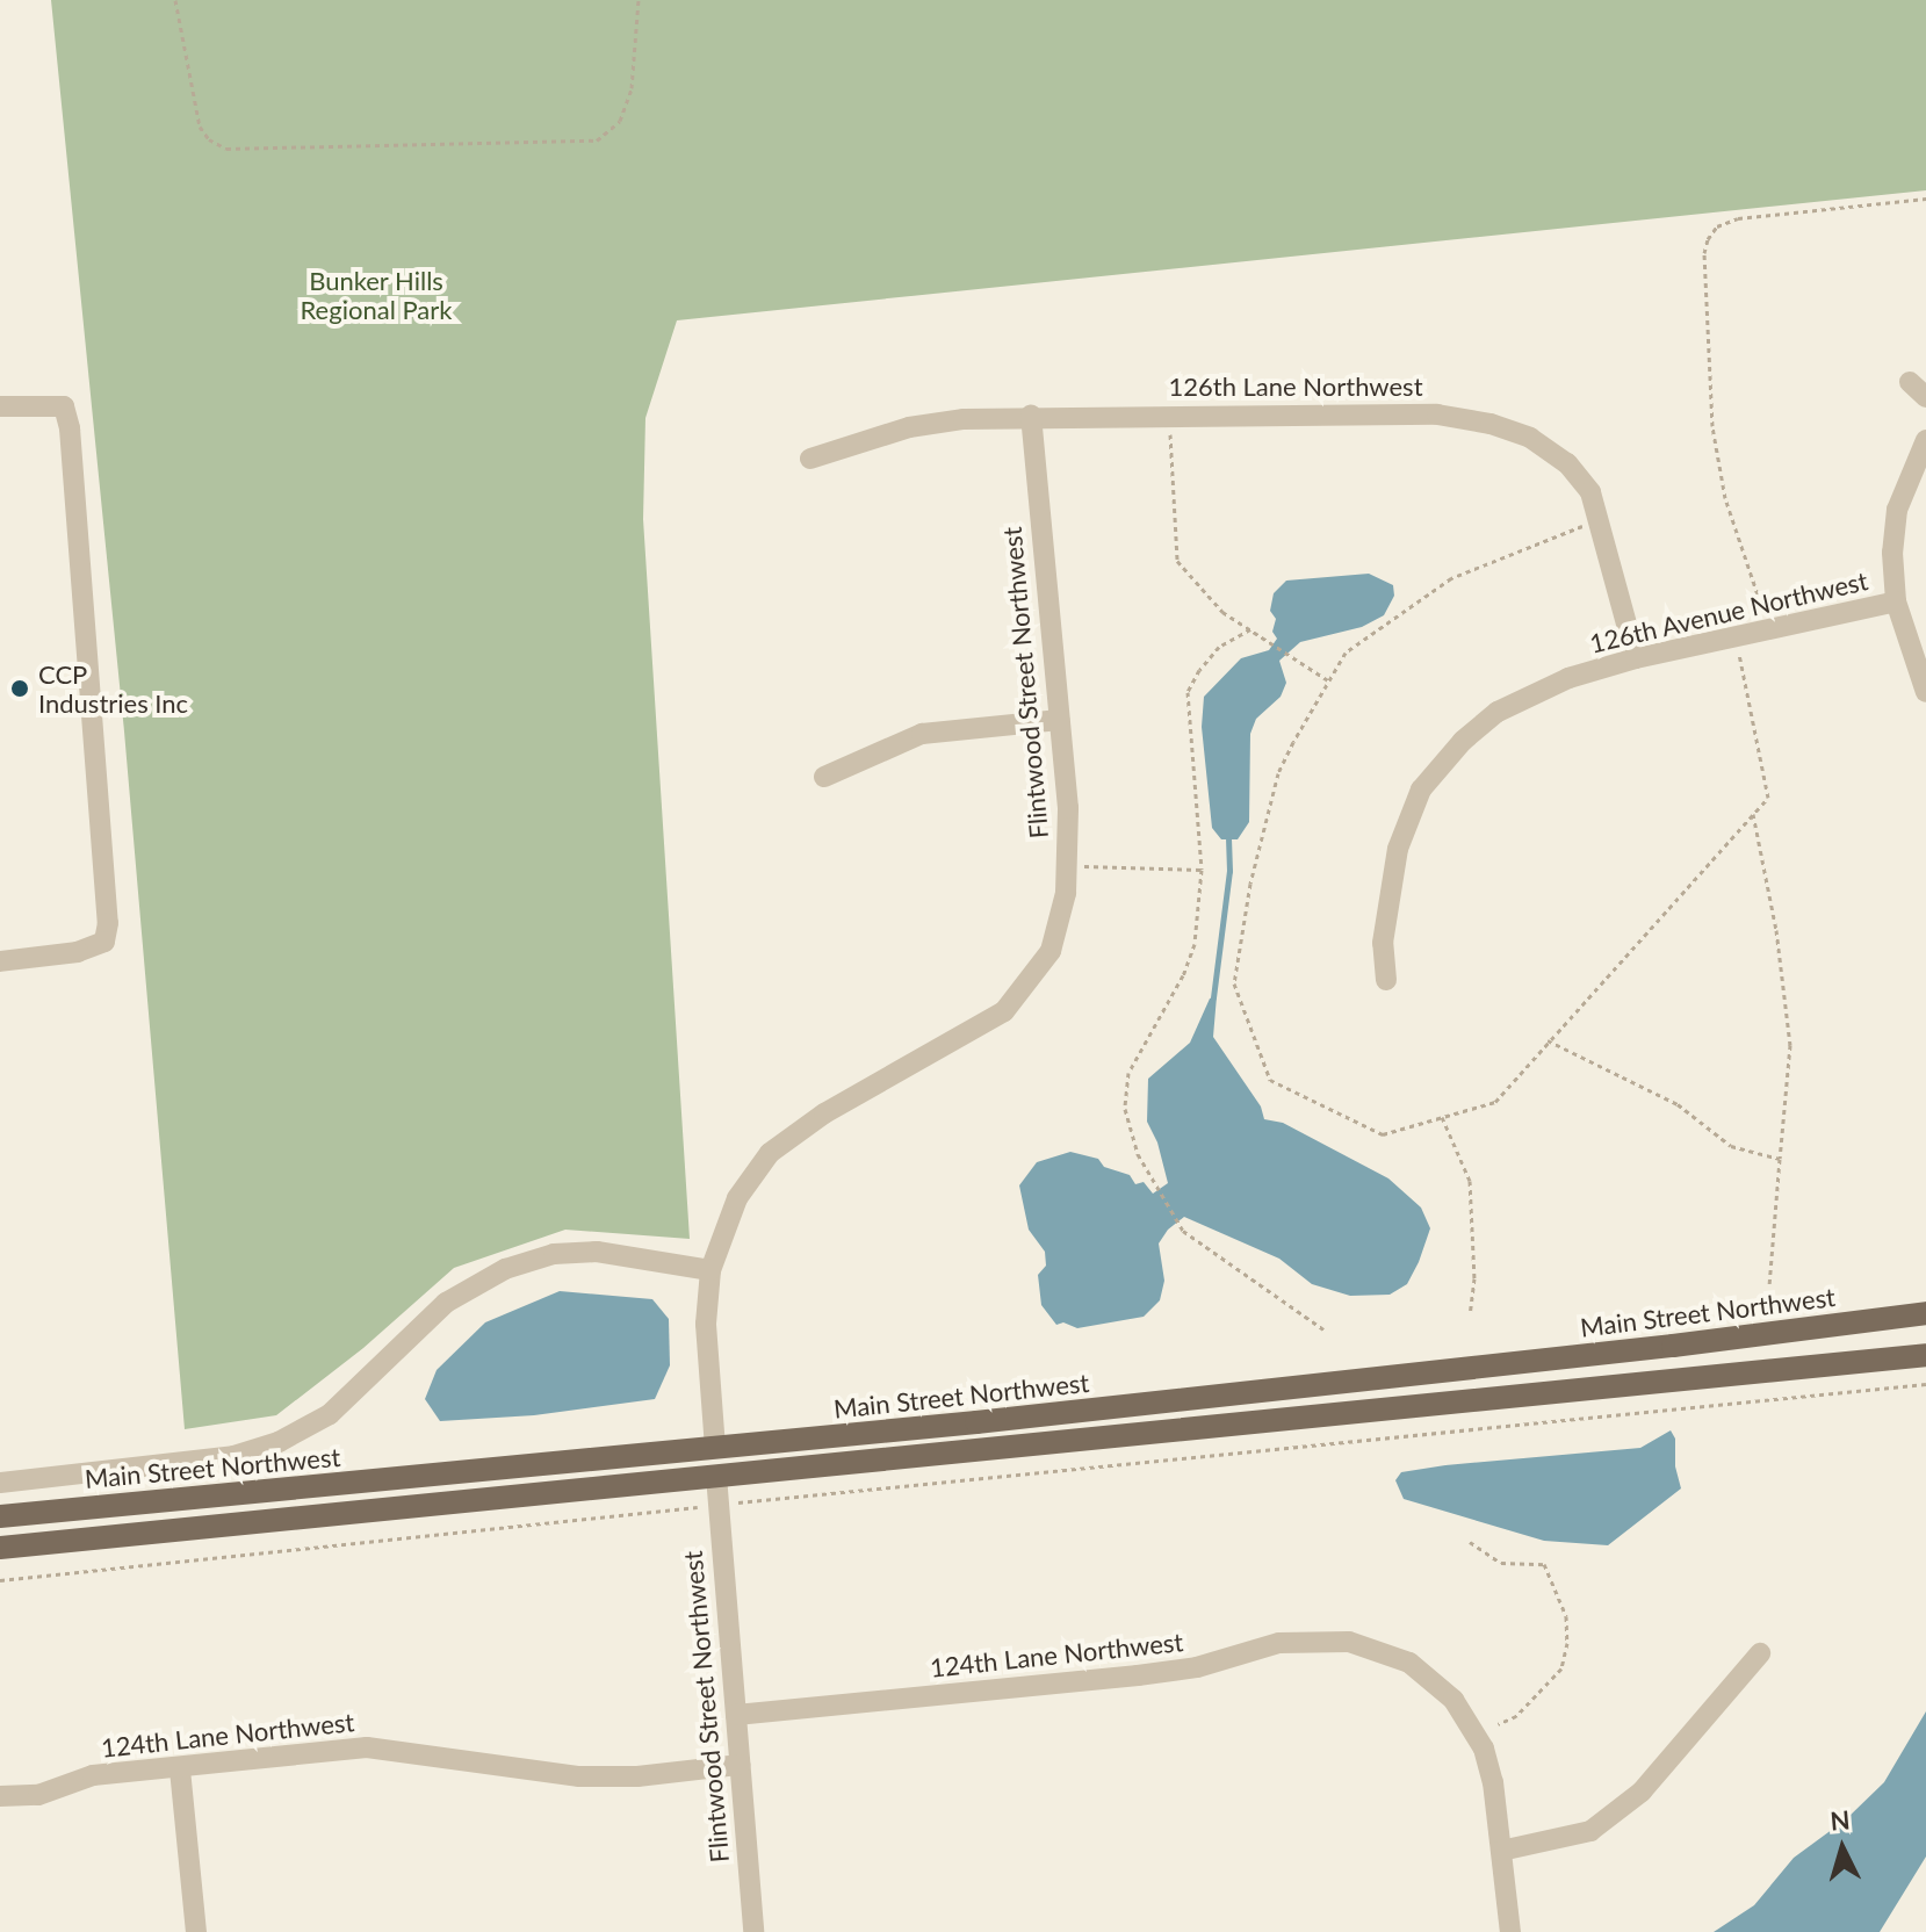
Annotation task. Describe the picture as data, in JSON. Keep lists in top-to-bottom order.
{
  "streets": {
    "main road": ["Main Street Northwest"],
    "street": [
      "126th Lane Northwest",
      "126th Avenue Northwest",
      "Flintwood Street Northwest",
      "124th Lane Northwest"
    ]
  },
  "crossings": [
    ["126th Lane Northwest", "126th Avenue Northwest"],
    ["126th Lane Northwest", "Flintwood Street Northwest"],
    ["Flintwood Street Northwest", "Main Street Northwest"],
    ["Flintwood Street Northwest", "124th Lane Northwest"]
  ],
  "parks": ["Bunker Hills Regional Park"],
  "places": ["CCP Industries Inc"],
  "north": "top"
}
